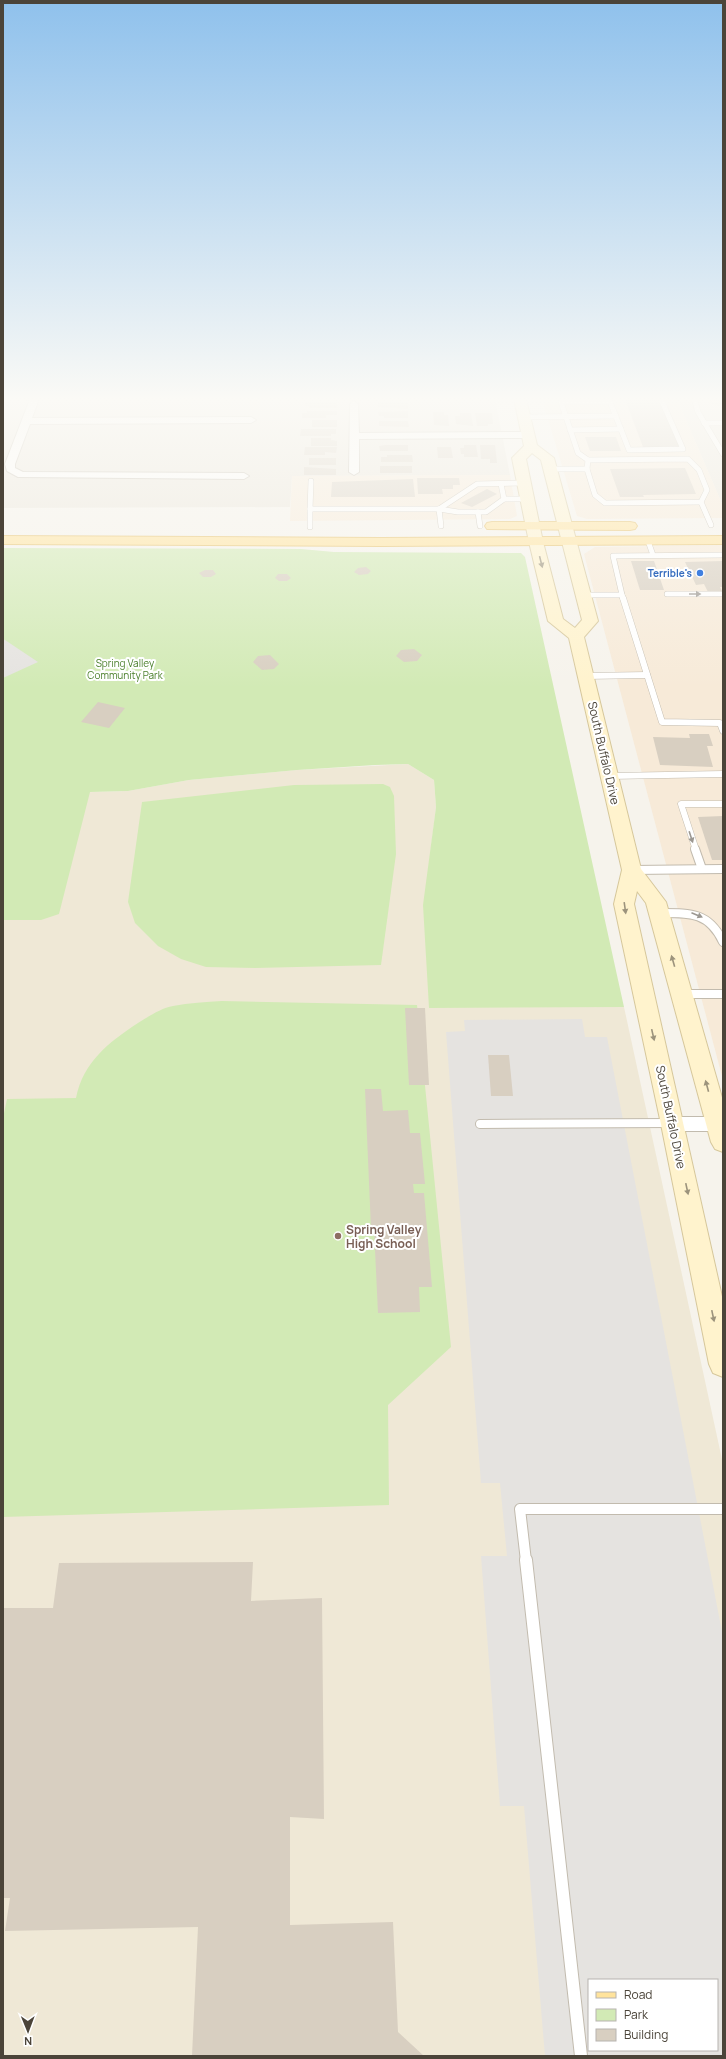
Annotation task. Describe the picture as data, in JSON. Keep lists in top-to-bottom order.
{
  "streets": {
    "main road": ["South Buffalo Drive"]
  },
  "parks": ["Spring Valley Community Park"],
  "places": ["Terrible's", "Spring Valley High School"],
  "legend": ["Road", "Park", "Building"],
  "north": "bottom"
}
